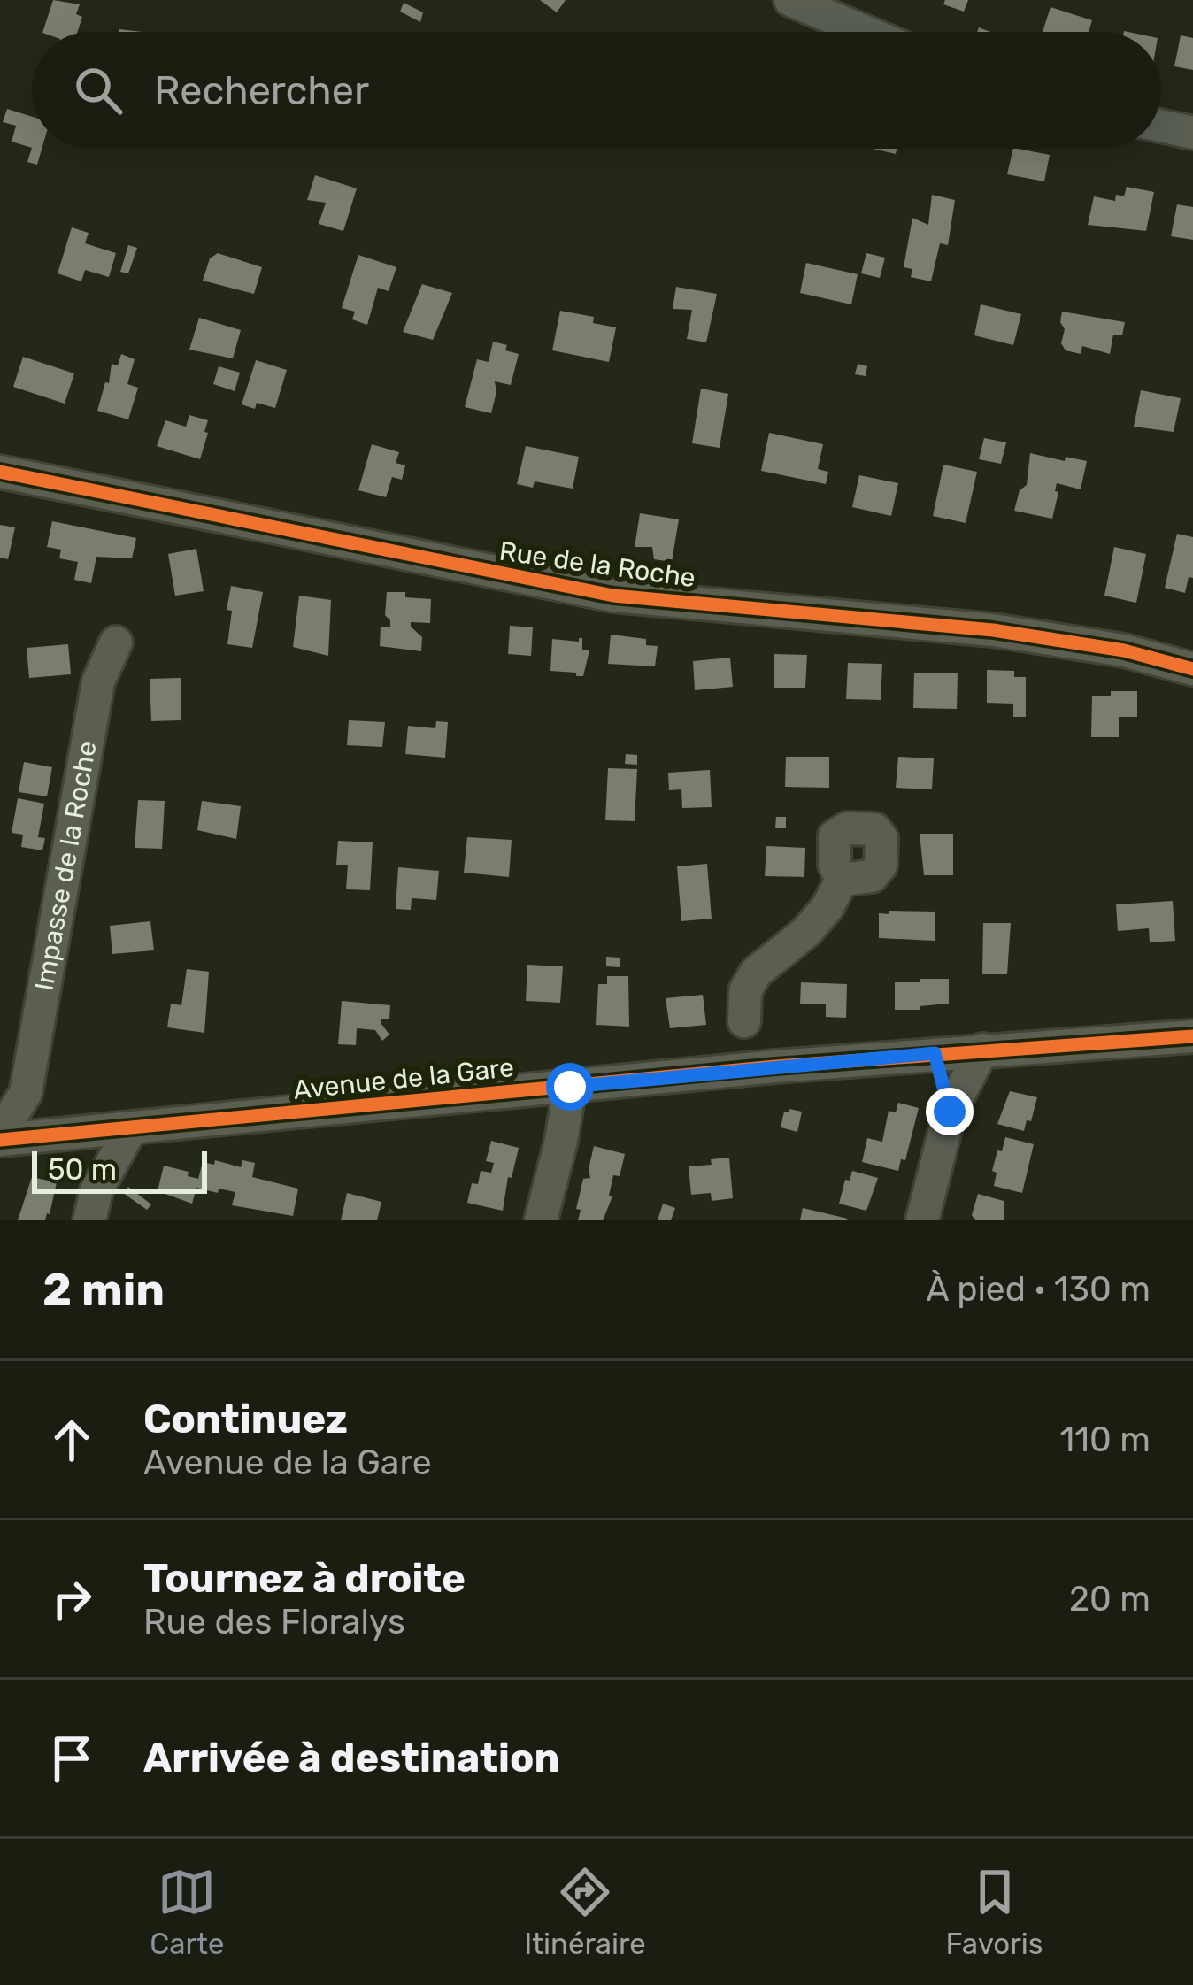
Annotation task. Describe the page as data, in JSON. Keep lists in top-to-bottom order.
{
  "streets": {
    "street": ["Rue de la Roche", "Impasse de la Roche", "Avenue de la Gare"]
  },
  "crossings": [
    ["Impasse de la Roche", "Avenue de la Gare"]
  ],
  "scale_bar": "50 m",
  "page": {
    "search": "Rechercher",
    "scale": "50 m",
    "heading": ["2 min", "À pied · 130 m"],
    "list": [
      ["Continuez", "Avenue de la Gare", "110 m"],
      ["Tournez à droite", "Rue des Floralys", "20 m"],
      "Arrivée à destination"
    ],
    "nav": ["Carte", "Itinéraire", "Favoris"]
  }
}
